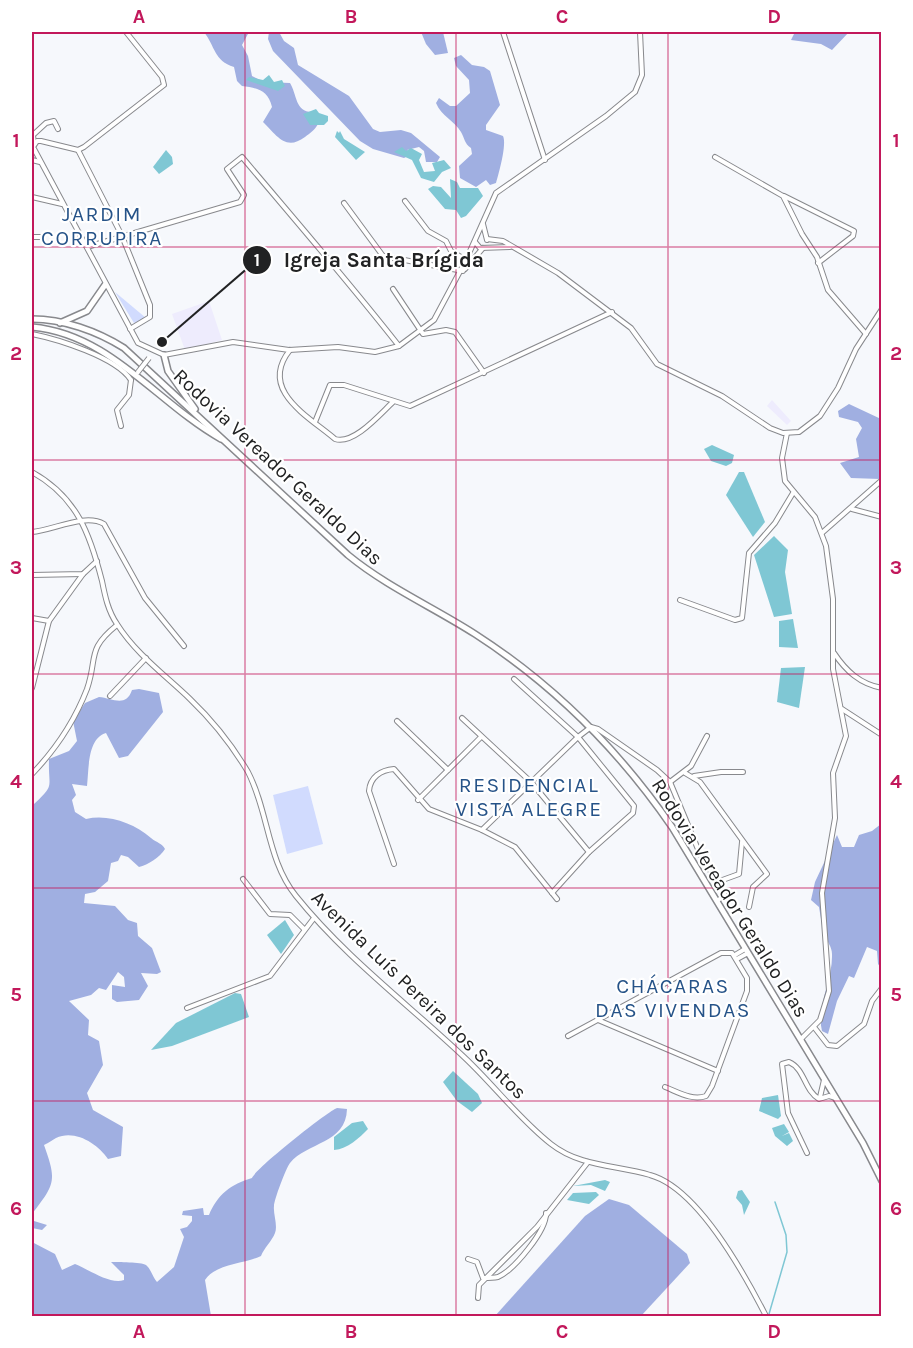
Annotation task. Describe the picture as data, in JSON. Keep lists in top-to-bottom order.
{
  "streets": {
    "main road": ["Rodovia Vereador Geraldo Dias"],
    "street": ["Avenida Luís Pereira dos Santos"]
  },
  "districts": ["JARDIM CORRUPIRA", "RESIDENCIAL VISTA ALEGRE", "CHÁCARAS DAS VIVENDAS"],
  "places": ["Igreja Santa Brígida"],
  "grid": {
    "columns": [
      "A",
      "B",
      "C",
      "D"
    ],
    "rows": [
      "1",
      "2",
      "3",
      "4",
      "5",
      "6"
    ]
  }
}
